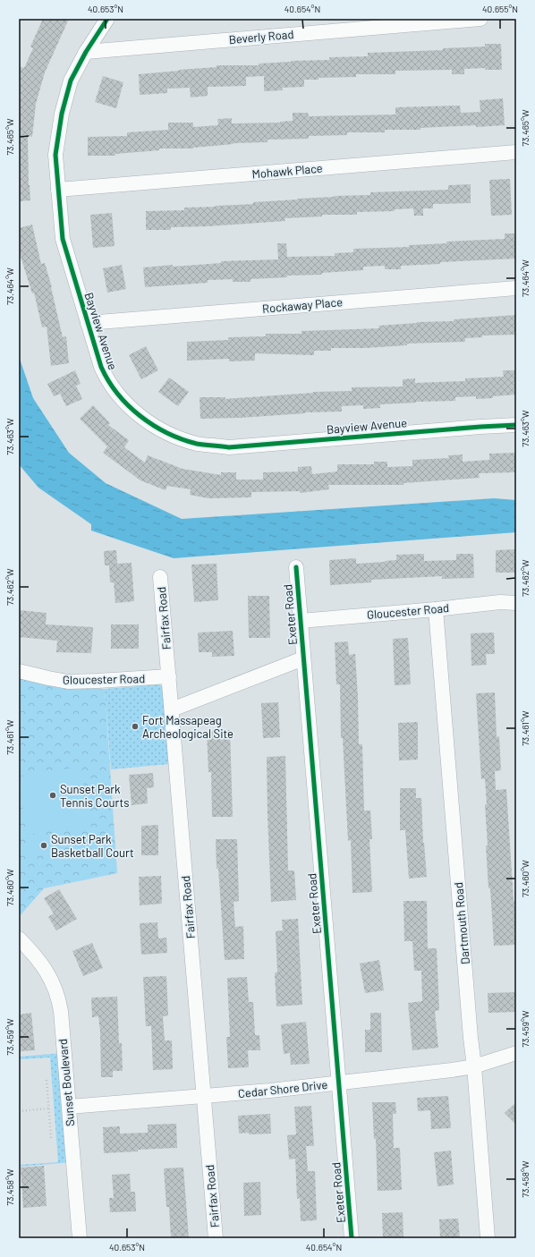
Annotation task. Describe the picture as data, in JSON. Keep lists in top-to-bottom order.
{
  "streets": {
    "street": [
      "Beverly Road",
      "Mohawk Place",
      "Rockaway Place",
      "Bayview Avenue",
      "Gloucester Road",
      "Exeter Road",
      "Fairfax Road",
      "Dartmouth Road",
      "Sunset Boulevard",
      "Cedar Shore Drive"
    ]
  },
  "crossings": [
    ["Beverly Road", "Bayview Avenue"],
    ["Mohawk Place", "Bayview Avenue"],
    ["Rockaway Place", "Bayview Avenue"],
    ["Gloucester Road", "Exeter Road"],
    ["Gloucester Road", "Fairfax Road"],
    ["Gloucester Road", "Dartmouth Road"],
    ["Exeter Road", "Cedar Shore Drive"],
    ["Fairfax Road", "Cedar Shore Drive"],
    ["Dartmouth Road", "Cedar Shore Drive"],
    ["Sunset Boulevard", "Cedar Shore Drive"]
  ],
  "places": ["Fort Massapeag Archeological Site", "Sunset Park Tennis Courts", "Sunset Park Basketball Court"],
  "coordinates": [
    "40.653°N",
    "40.654°N",
    "40.655°N",
    "73.465°W",
    "73.464°W",
    "73.463°W",
    "73.462°W",
    "73.461°W",
    "73.460°W",
    "73.459°W",
    "73.458°W"
  ]
}
